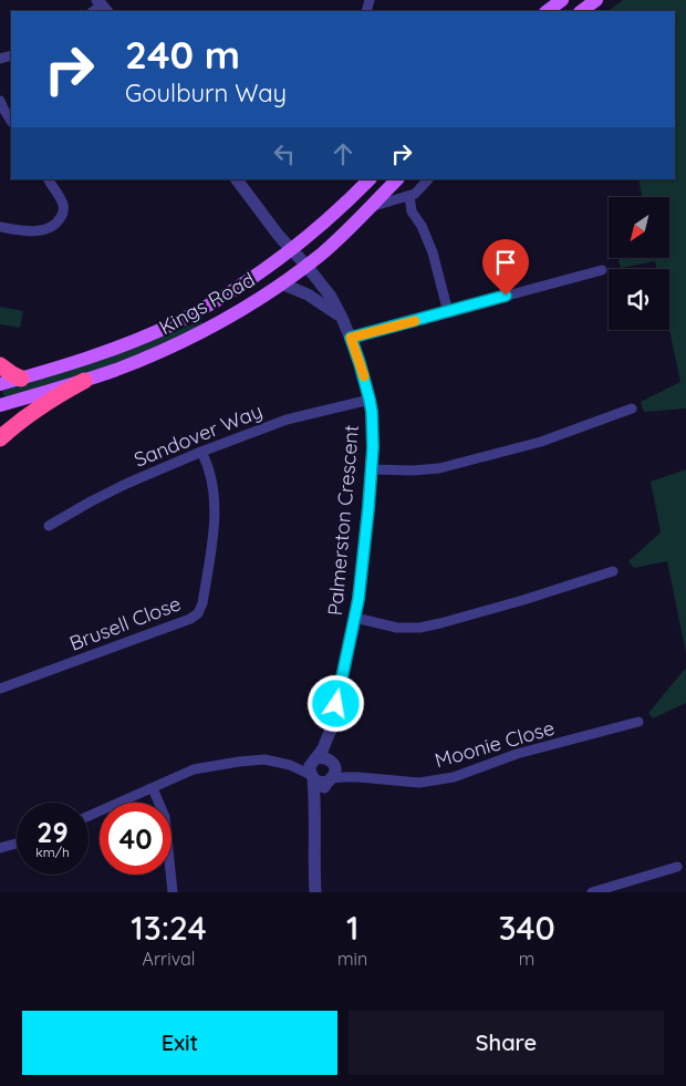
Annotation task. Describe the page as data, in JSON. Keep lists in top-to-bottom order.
{
  "streets": {
    "main road": ["Kings Road"],
    "street": [
      "Sandover Way",
      "Palmerston Crescent",
      "Brusell Close",
      "Moonie Close"
    ]
  },
  "crossings": [
    ["Kings Road", "Palmerston Crescent"],
    ["Sandover Way", "Palmerston Crescent"],
    ["Sandover Way", "Brusell Close"],
    ["Palmerston Crescent", "Moonie Close"]
  ],
  "north": "bottom left",
  "page": {
    "turn": ["240 m", "Goulburn Way"],
    "speed": "29 km/h",
    "limit": "40",
    "eta": [
      "13:24",
      "Arrival",
      "1",
      "min",
      "340",
      "m"
    ],
    "buttons": ["Exit", "Share"]
  }
}
